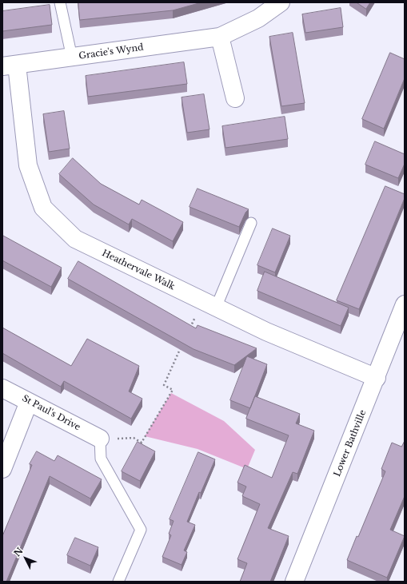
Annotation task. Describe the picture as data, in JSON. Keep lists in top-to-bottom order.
{
  "streets": {
    "street": [
      "Gracie's Wynd",
      "Heathervale Walk",
      "St Paul's Drive",
      "Lower Bathville"
    ]
  },
  "crossings": [
    ["Gracie's Wynd", "Heathervale Walk"],
    ["Heathervale Walk", "Lower Bathville"]
  ],
  "north": "top left"
}
